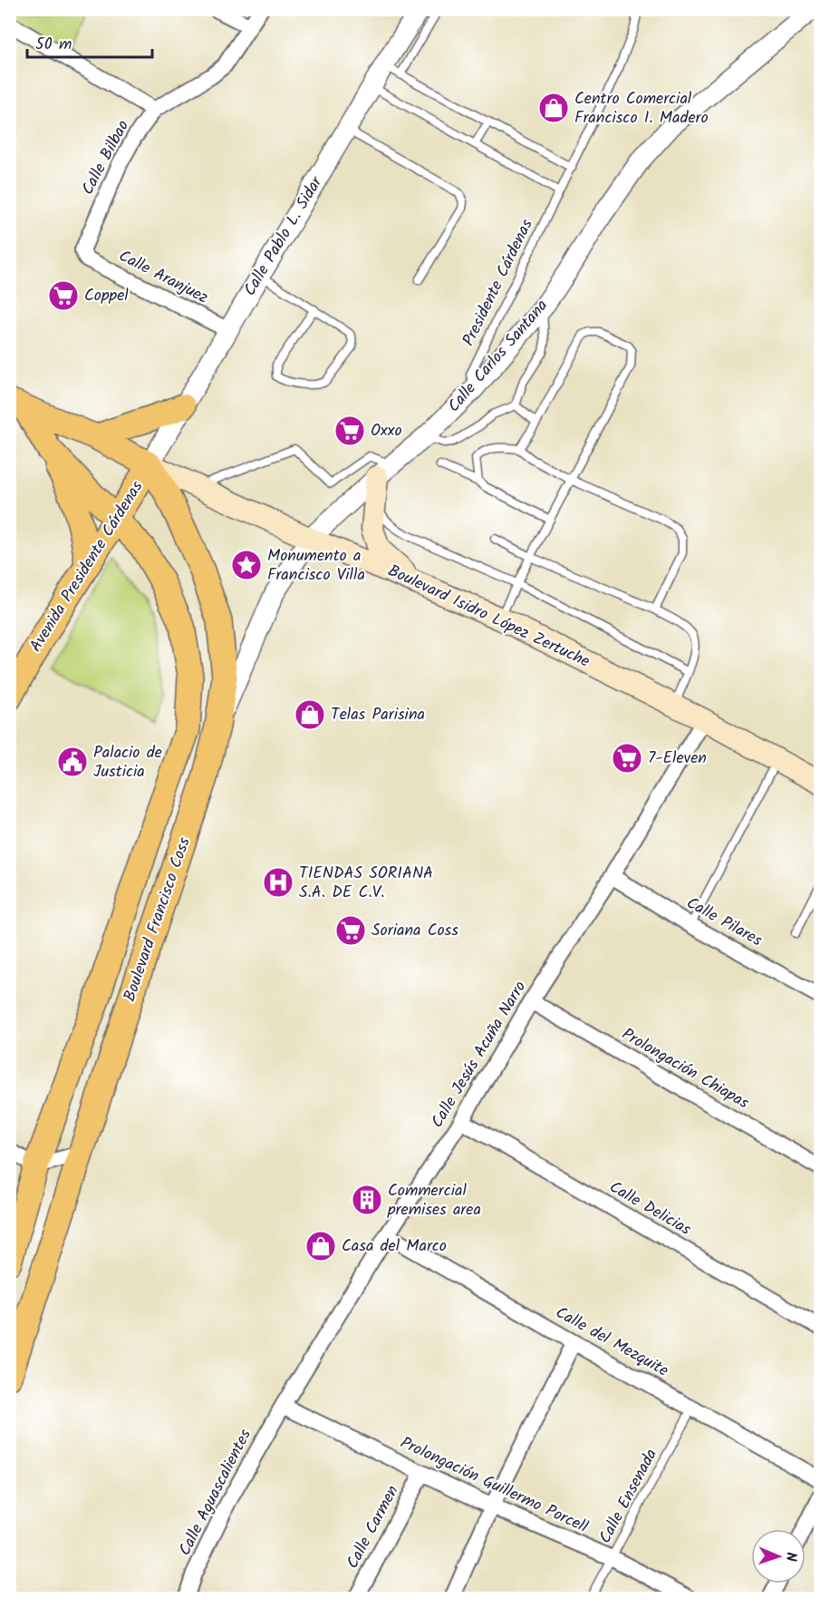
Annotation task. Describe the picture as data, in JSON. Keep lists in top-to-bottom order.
{
  "streets": {
    "main road": ["Avenida Presidente Cárdenas", "Boulevard Isidro López Zertuche", "Boulevard Francisco Coss"],
    "street": [
      "Calle Bilbao",
      "Calle Pablo L. Sidar",
      "Calle Aranjuez",
      "Calle Carlos Santana",
      "Calle Pilares",
      "Calle Jesús Acuña Narro",
      "Prolongación Chiapas",
      "Calle Delicias",
      "Calle del Mezquite",
      "Prolongación Guillermo Porcell",
      "Calle Aguascalientes",
      "Calle Carmen"
    ],
    "lane": ["Presidente Cárdenas", "Calle Ensenada"]
  },
  "crossings": [
    ["Calle Bilbao", "Calle Aranjuez"],
    ["Calle Pablo L. Sidar", "Calle Aranjuez"],
    ["Calle Pablo L. Sidar", "Avenida Presidente Cárdenas"],
    ["Calle Pablo L. Sidar", "Boulevard Isidro López Zertuche"],
    ["Calle Pablo L. Sidar", "Boulevard Francisco Coss"],
    ["Presidente Cárdenas", "Calle Carlos Santana"],
    ["Calle Carlos Santana", "Boulevard Isidro López Zertuche"],
    ["Calle Carlos Santana", "Boulevard Francisco Coss"],
    ["Avenida Presidente Cárdenas", "Boulevard Isidro López Zertuche"],
    ["Avenida Presidente Cárdenas", "Boulevard Francisco Coss"],
    ["Boulevard Isidro López Zertuche", "Boulevard Francisco Coss"],
    ["Boulevard Isidro López Zertuche", "Calle Jesús Acuña Narro"],
    ["Calle Pilares", "Calle Jesús Acuña Narro"],
    ["Calle Jesús Acuña Narro", "Prolongación Chiapas"],
    ["Calle Jesús Acuña Narro", "Calle Delicias"],
    ["Calle Jesús Acuña Narro", "Calle del Mezquite"],
    ["Calle Jesús Acuña Narro", "Prolongación Guillermo Porcell"],
    ["Calle Jesús Acuña Narro", "Calle Aguascalientes"],
    ["Calle del Mezquite", "Calle Ensenada"],
    ["Prolongación Guillermo Porcell", "Calle Aguascalientes"],
    ["Prolongación Guillermo Porcell", "Calle Ensenada"],
    ["Prolongación Guillermo Porcell", "Calle Carmen"]
  ],
  "places": {
    "shop": ["Centro Comercial Francisco I. Madero", "Telas Parisina", "Casa del Marco"],
    "supermarket": [
      "Coppel",
      "Oxxo",
      "7-Eleven",
      "Soriana Coss"
    ],
    "place": ["Monumento a Francisco Villa"],
    "public building": ["Palacio de Justicia"],
    "hospital": ["TIENDAS SORIANA S.A. DE C.V."],
    "building": ["Commercial premises area"]
  },
  "scale_bar": "50 m",
  "north": "right"
}
